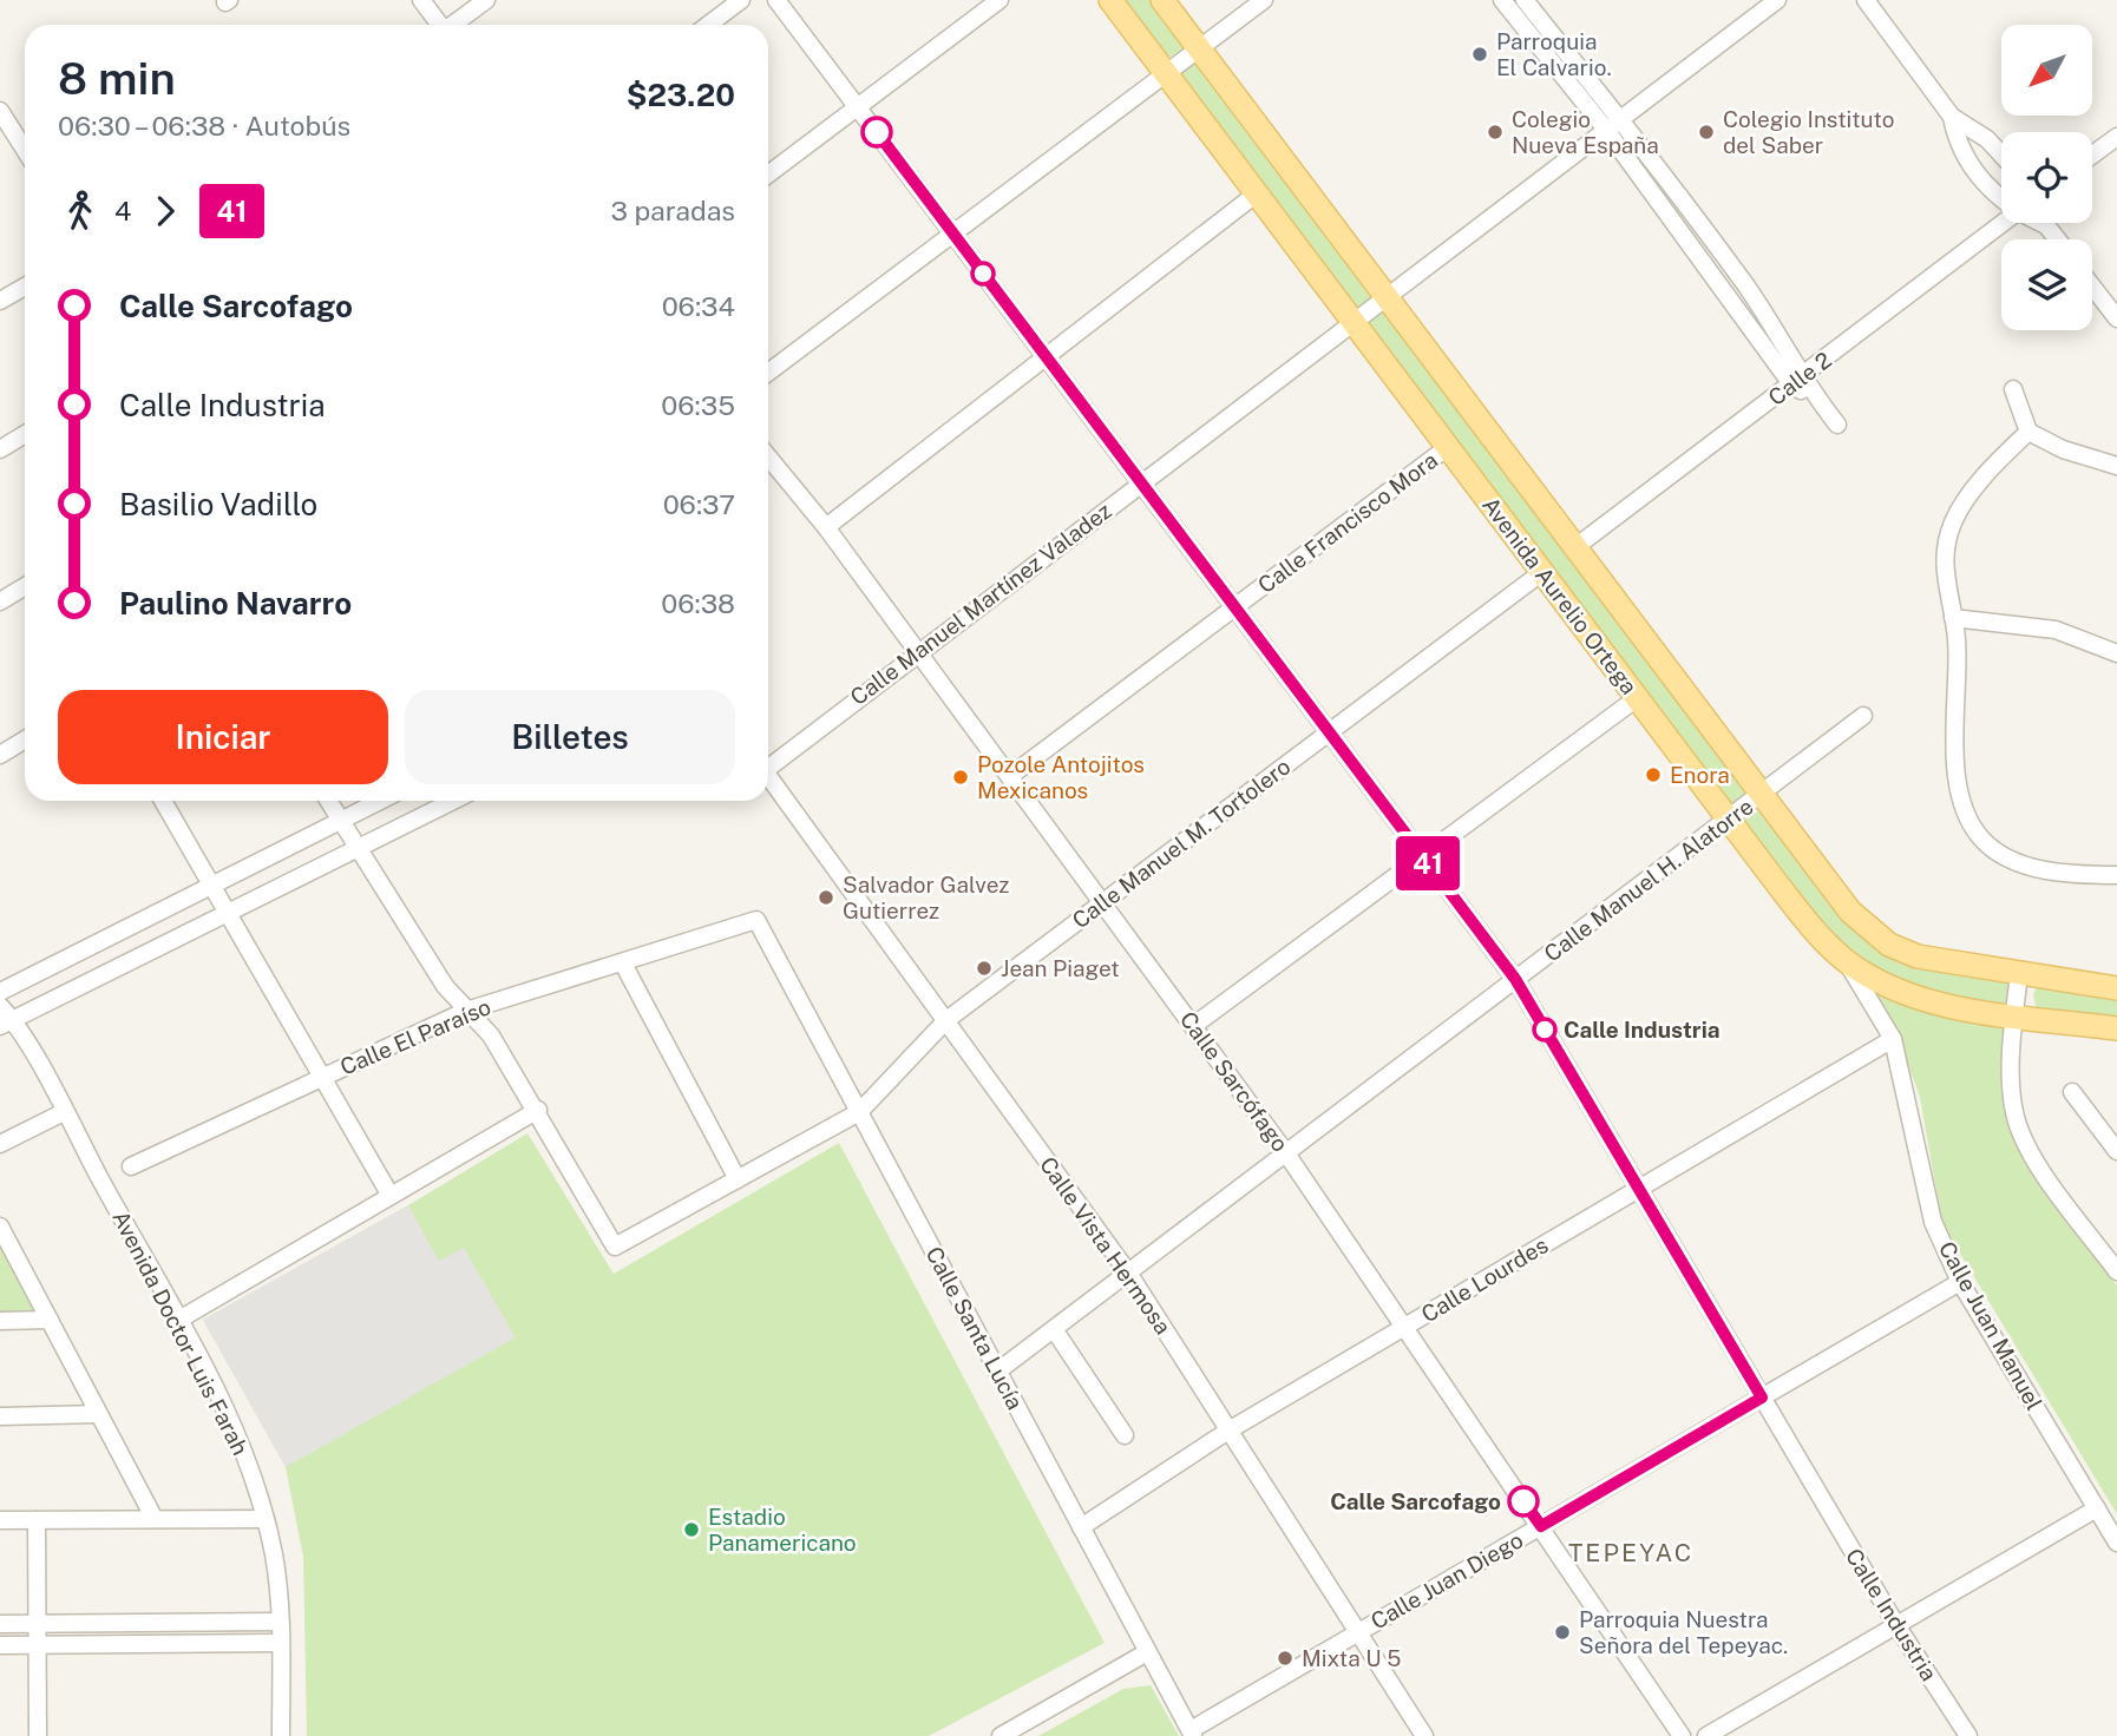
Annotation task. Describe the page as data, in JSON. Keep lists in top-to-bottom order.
{
  "streets": {
    "main road": ["Avenida Aurelio Ortega"],
    "street": [
      "Calle 2",
      "Calle Francisco Mora",
      "Calle Manuel Martínez Valadez",
      "Calle Manuel M. Tortolero",
      "Calle Manuel H. Alatorre",
      "Calle El Paraíso",
      "Calle Sarcófago",
      "Calle Vista Hermosa",
      "Calle Lourdes",
      "Calle Juan Manuel",
      "Calle Santa Lucía",
      "Avenida Doctor Luis Farah",
      "Calle Juan Diego",
      "Calle Industria"
    ]
  },
  "crossings": [
    ["Calle 2", "Avenida Aurelio Ortega"],
    ["Calle Francisco Mora", "Avenida Aurelio Ortega"],
    ["Calle Francisco Mora", "Calle Sarcófago"],
    ["Calle Francisco Mora", "Calle Industria"],
    ["Avenida Aurelio Ortega", "Calle Manuel Martínez Valadez"],
    ["Avenida Aurelio Ortega", "Calle Manuel M. Tortolero"],
    ["Avenida Aurelio Ortega", "Calle Manuel H. Alatorre"],
    ["Avenida Aurelio Ortega", "Calle Juan Manuel"],
    ["Calle Manuel Martínez Valadez", "Calle Sarcófago"],
    ["Calle Manuel Martínez Valadez", "Calle Industria"],
    ["Calle Manuel M. Tortolero", "Calle Sarcófago"],
    ["Calle Manuel M. Tortolero", "Calle Vista Hermosa"],
    ["Calle Manuel M. Tortolero", "Calle Santa Lucía"],
    ["Calle Manuel M. Tortolero", "Calle Industria"],
    ["Calle Manuel H. Alatorre", "Calle Sarcófago"],
    ["Calle Manuel H. Alatorre", "Calle Vista Hermosa"],
    ["Calle Manuel H. Alatorre", "Calle Santa Lucía"],
    ["Calle Manuel H. Alatorre", "Calle Industria"],
    ["Calle El Paraíso", "Calle Santa Lucía"],
    ["Calle Sarcófago", "Calle Lourdes"],
    ["Calle Sarcófago", "Calle Juan Diego"],
    ["Calle Vista Hermosa", "Calle Lourdes"],
    ["Calle Vista Hermosa", "Calle Juan Diego"],
    ["Calle Lourdes", "Calle Juan Manuel"],
    ["Calle Lourdes", "Calle Santa Lucía"],
    ["Calle Lourdes", "Calle Industria"],
    ["Calle Juan Manuel", "Calle Juan Diego"],
    ["Calle Santa Lucía", "Calle Juan Diego"],
    ["Calle Juan Diego", "Calle Industria"]
  ],
  "districts": ["TEPEYAC"],
  "places": [
    "Parroquia El Calvario.",
    "Colegio Nueva España",
    "Colegio Instituto del Saber",
    "Enora",
    "Pozole Antojitos Mexicanos",
    "Salvador Galvez Gutierrez",
    "Jean Piaget",
    "Calle Industria",
    "Calle Sarcofago",
    "Estadio Panamericano",
    "Parroquia Nuestra Señora del Tepeyac.",
    "Mixta U 5"
  ],
  "lines": ["bus line 41"],
  "north": "bottom left",
  "page": {
    "on_map": "41",
    "heading": ["8 min", "06:30 – 06:38 · Autobús", "$23.20"],
    "legs": ["4", "41", "3 paradas"],
    "list": [
      {
        "name": "Calle Sarcofago",
        "value": "06:34"
      },
      {
        "name": "Calle Industria",
        "value": "06:35"
      },
      {
        "name": "Basilio Vadillo",
        "value": "06:37"
      },
      {
        "name": "Paulino Navarro",
        "value": "06:38"
      }
    ],
    "buttons": ["Iniciar", "Billetes"]
  }
}
